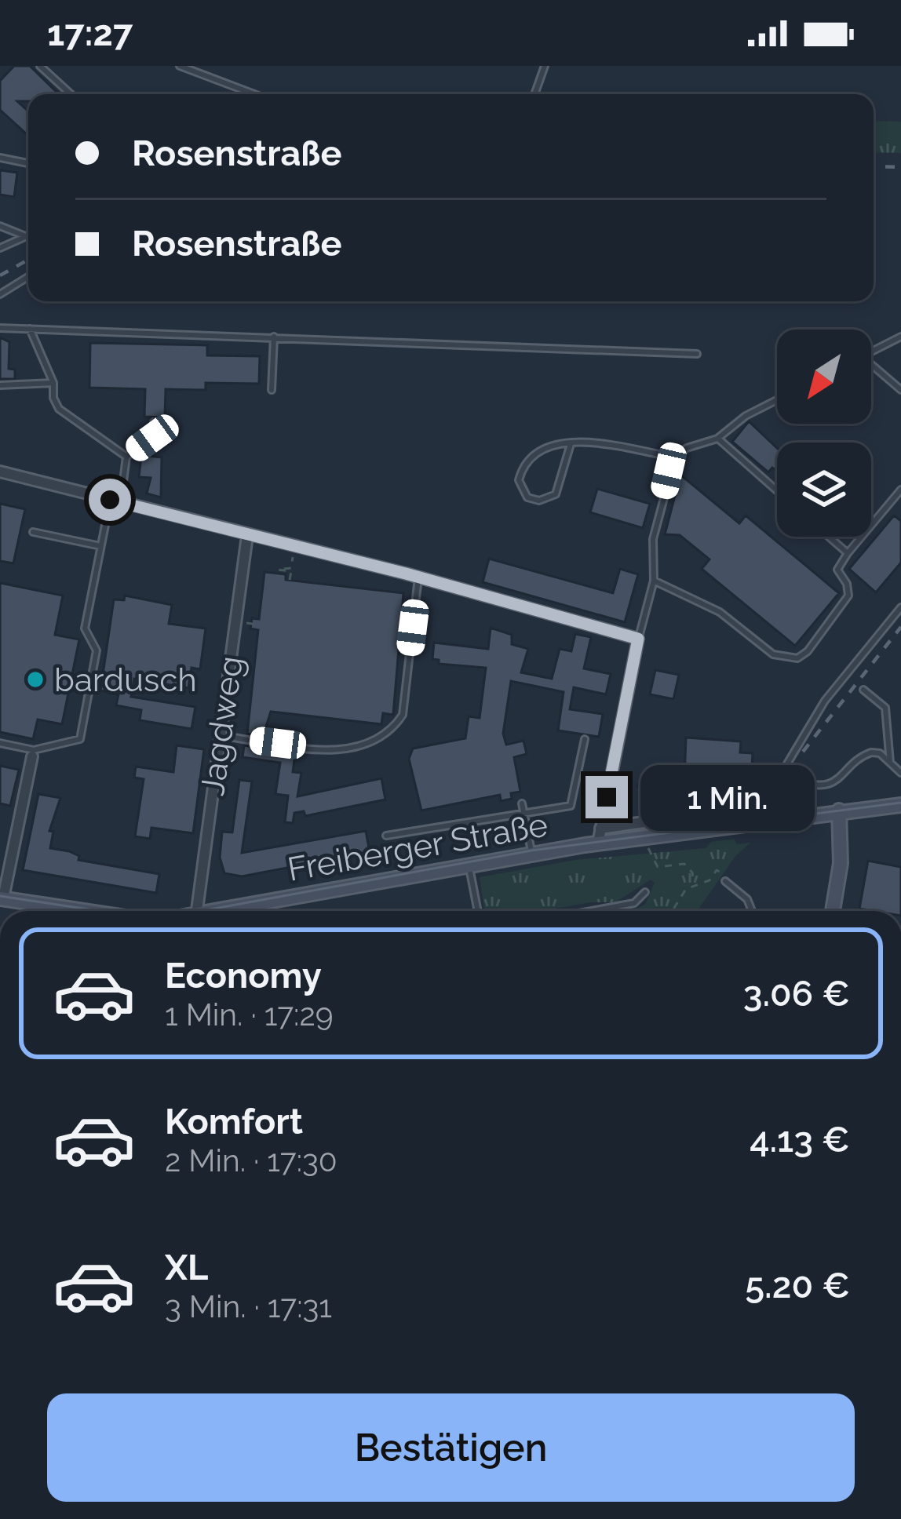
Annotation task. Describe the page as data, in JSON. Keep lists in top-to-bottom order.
{
  "streets": {
    "street": ["Jagdweg", "Freiberger Straße"]
  },
  "places": ["bardusch"],
  "north": "bottom left",
  "page": {
    "status": "17:27",
    "banner": ["Rosenstraße", "Rosenstraße"],
    "bubble": "1 Min.",
    "list": [
      {
        "name": "Economy",
        "note": "1 Min. · 17:29",
        "value": "3.06 €"
      },
      {
        "name": "Komfort",
        "note": "2 Min. · 17:30",
        "value": "4.13 €"
      },
      {
        "name": "XL",
        "note": "3 Min. · 17:31",
        "value": "5.20 €"
      }
    ],
    "buttons": "Bestätigen"
  }
}
